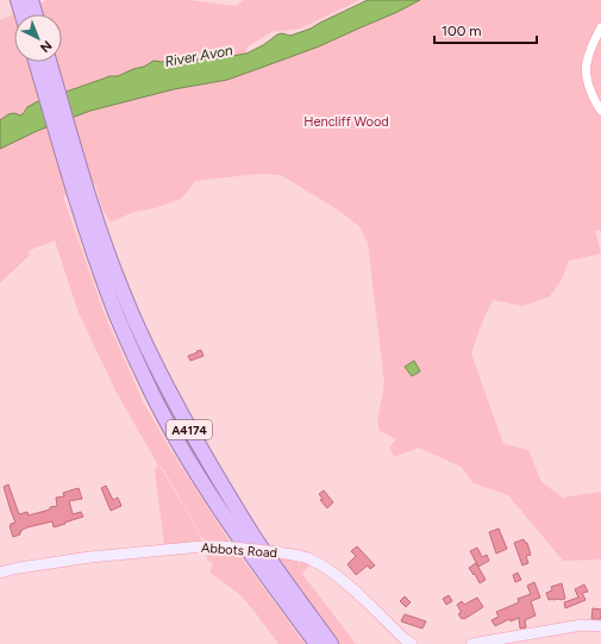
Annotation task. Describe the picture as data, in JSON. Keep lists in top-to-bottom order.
{
  "streets": {
    "highway": ["A4174"],
    "street": ["Abbots Road"]
  },
  "water": ["River Avon"],
  "parks": ["Hencliff Wood"],
  "scale_bar": "100 m",
  "north": "bottom right"
}
